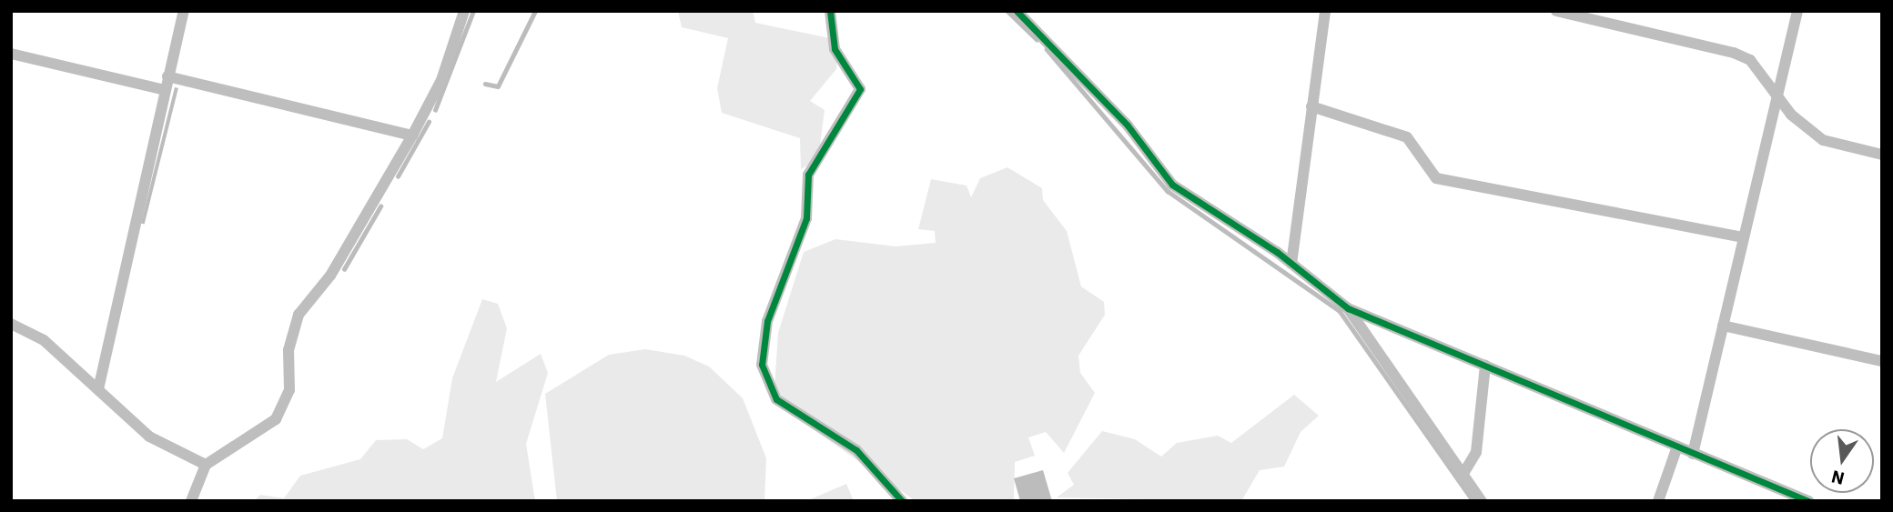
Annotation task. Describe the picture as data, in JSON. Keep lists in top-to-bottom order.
{
  "north": "bottom"
}
